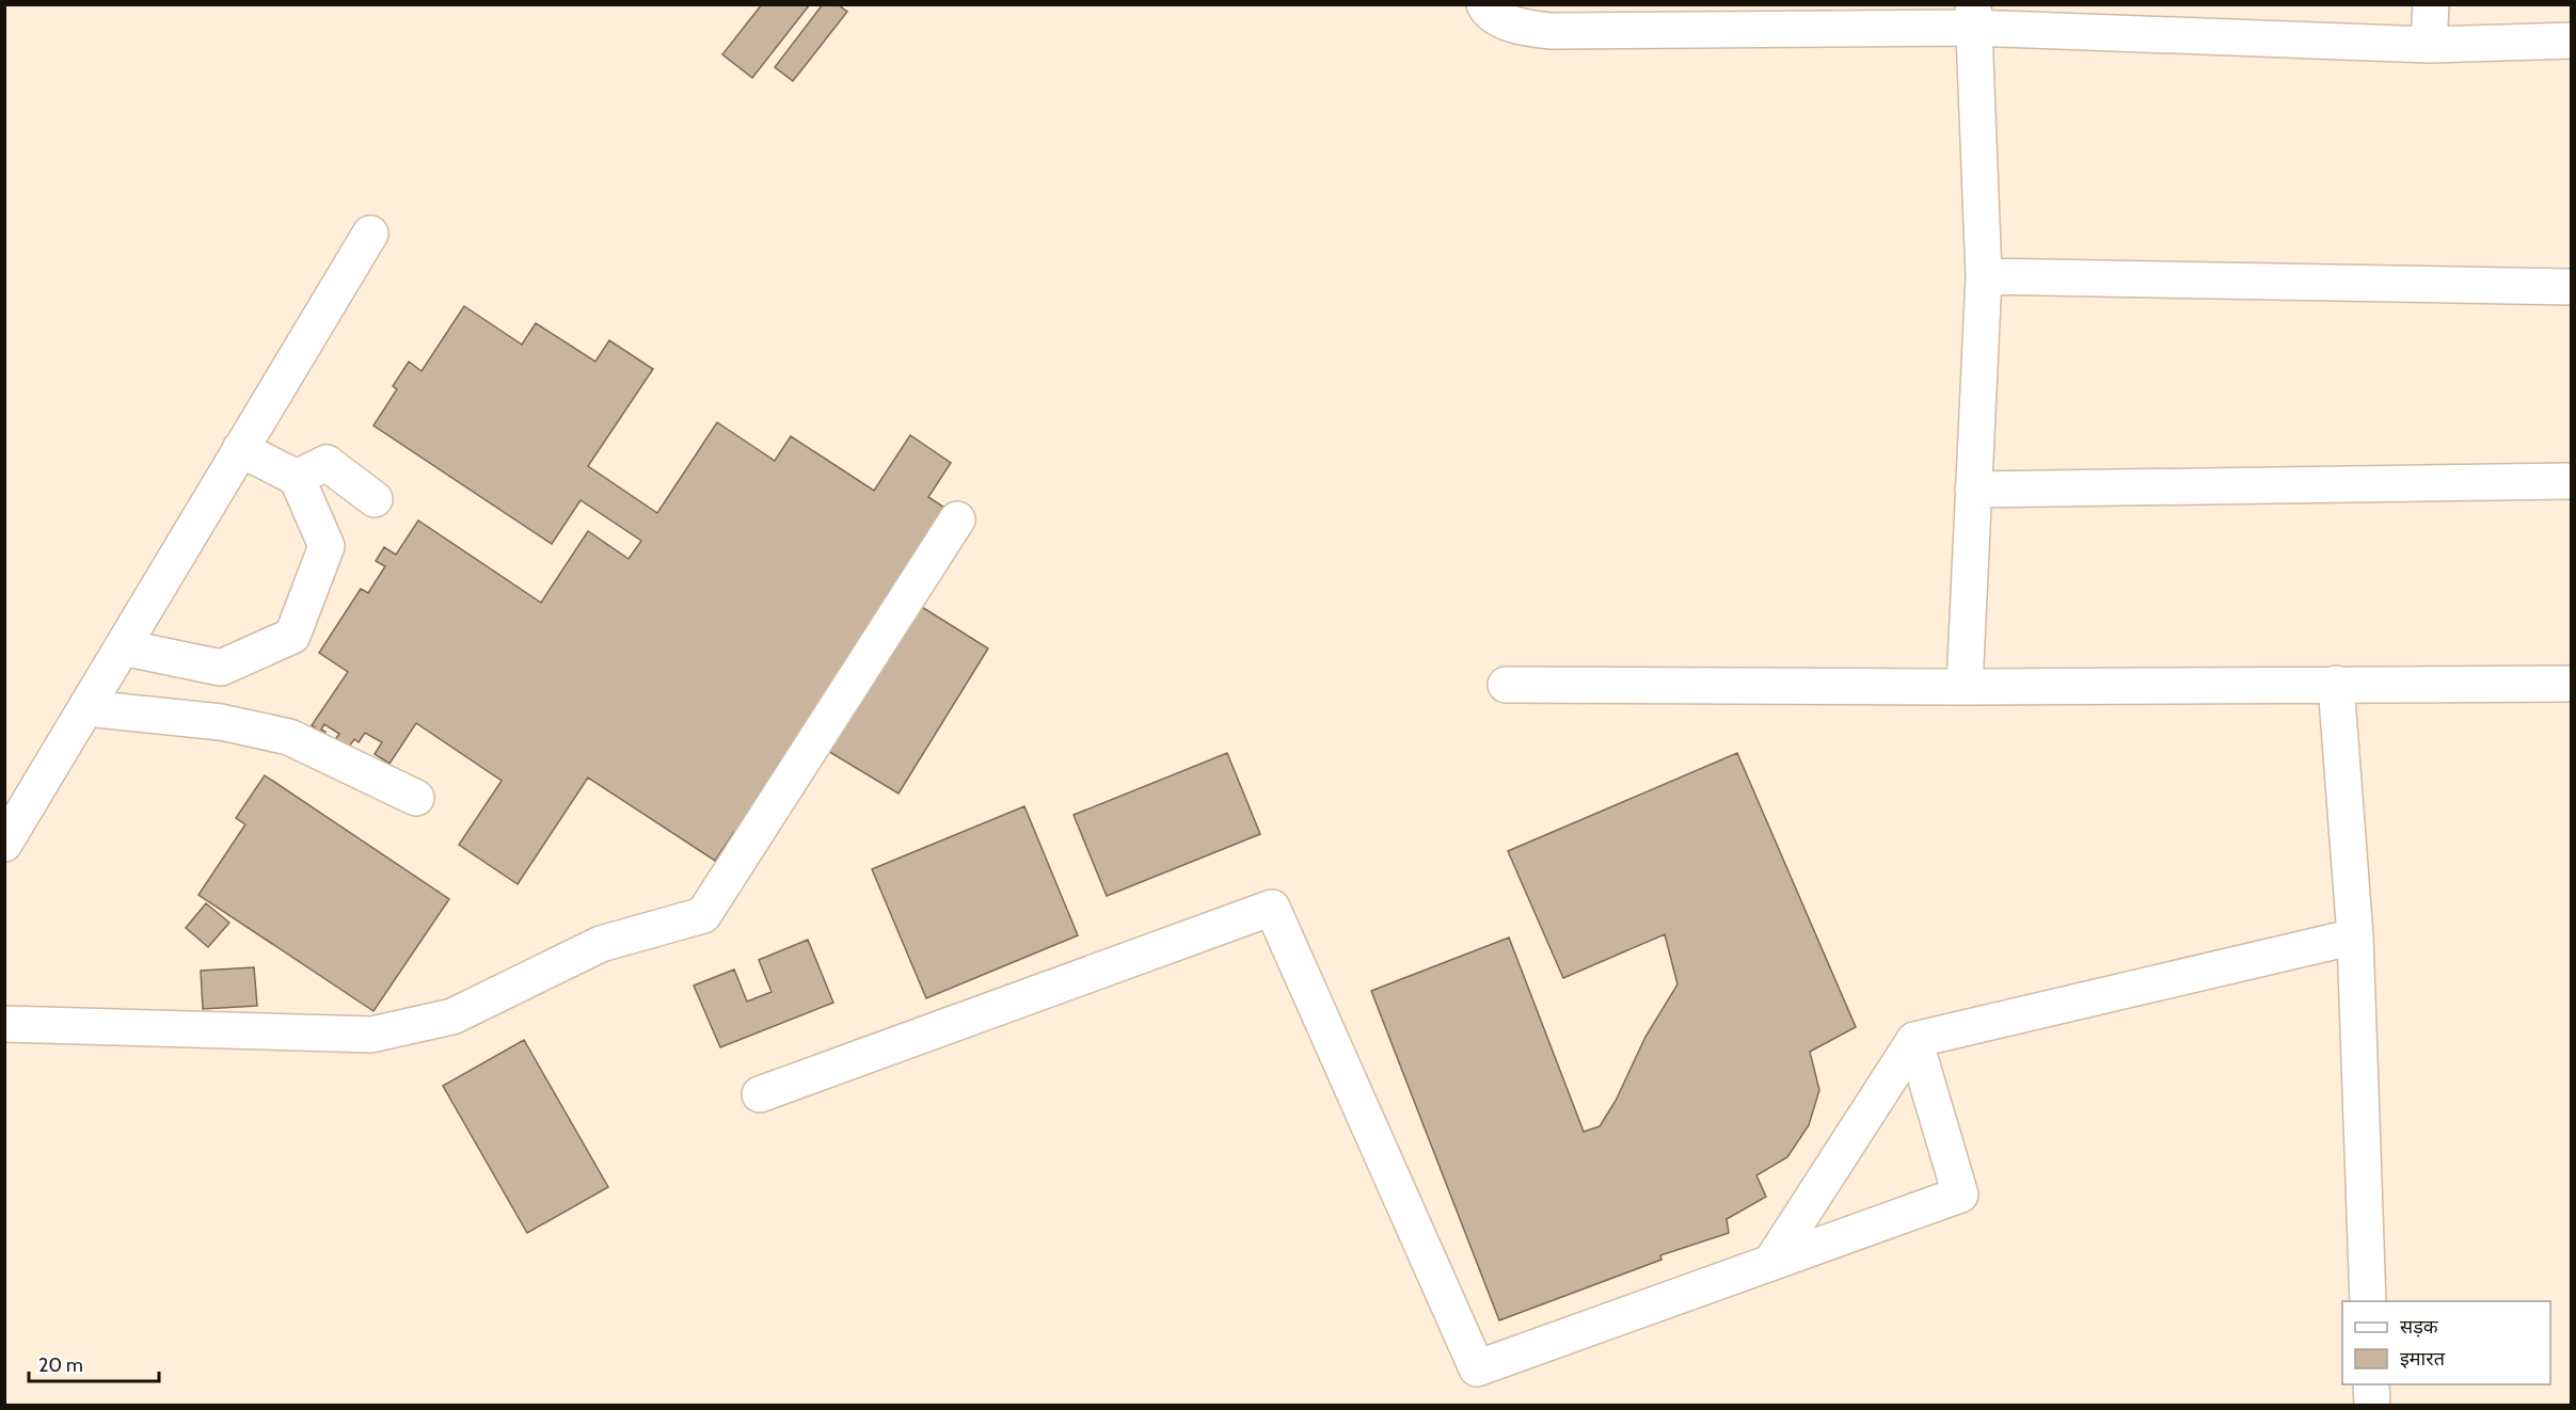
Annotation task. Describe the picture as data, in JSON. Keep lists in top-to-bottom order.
{
  "legend": ["सड़क", "इमारत"],
  "scale_bar": "20 m"
}
